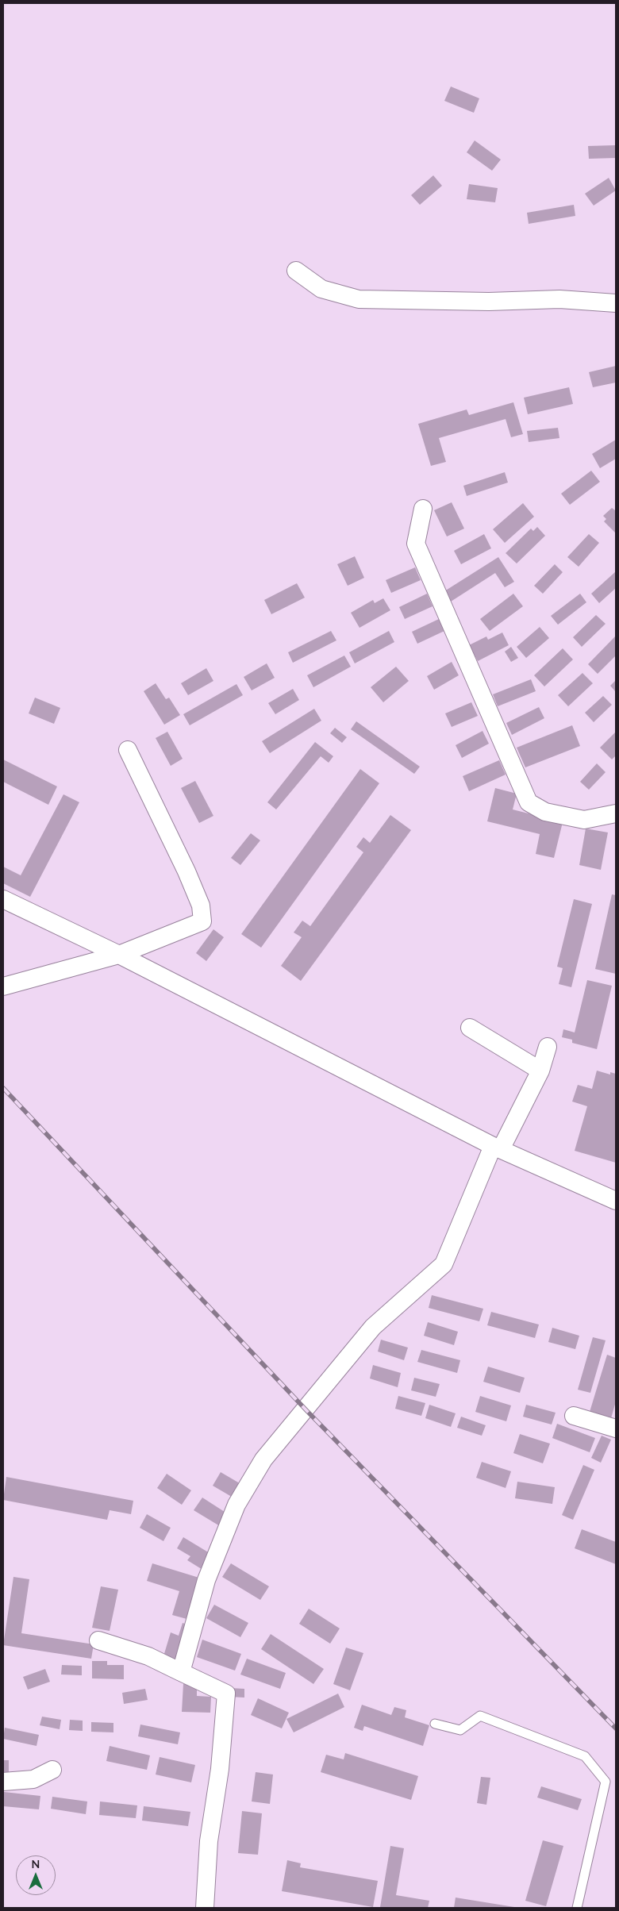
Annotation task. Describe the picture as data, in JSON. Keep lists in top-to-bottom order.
{
  "north": "top"
}
